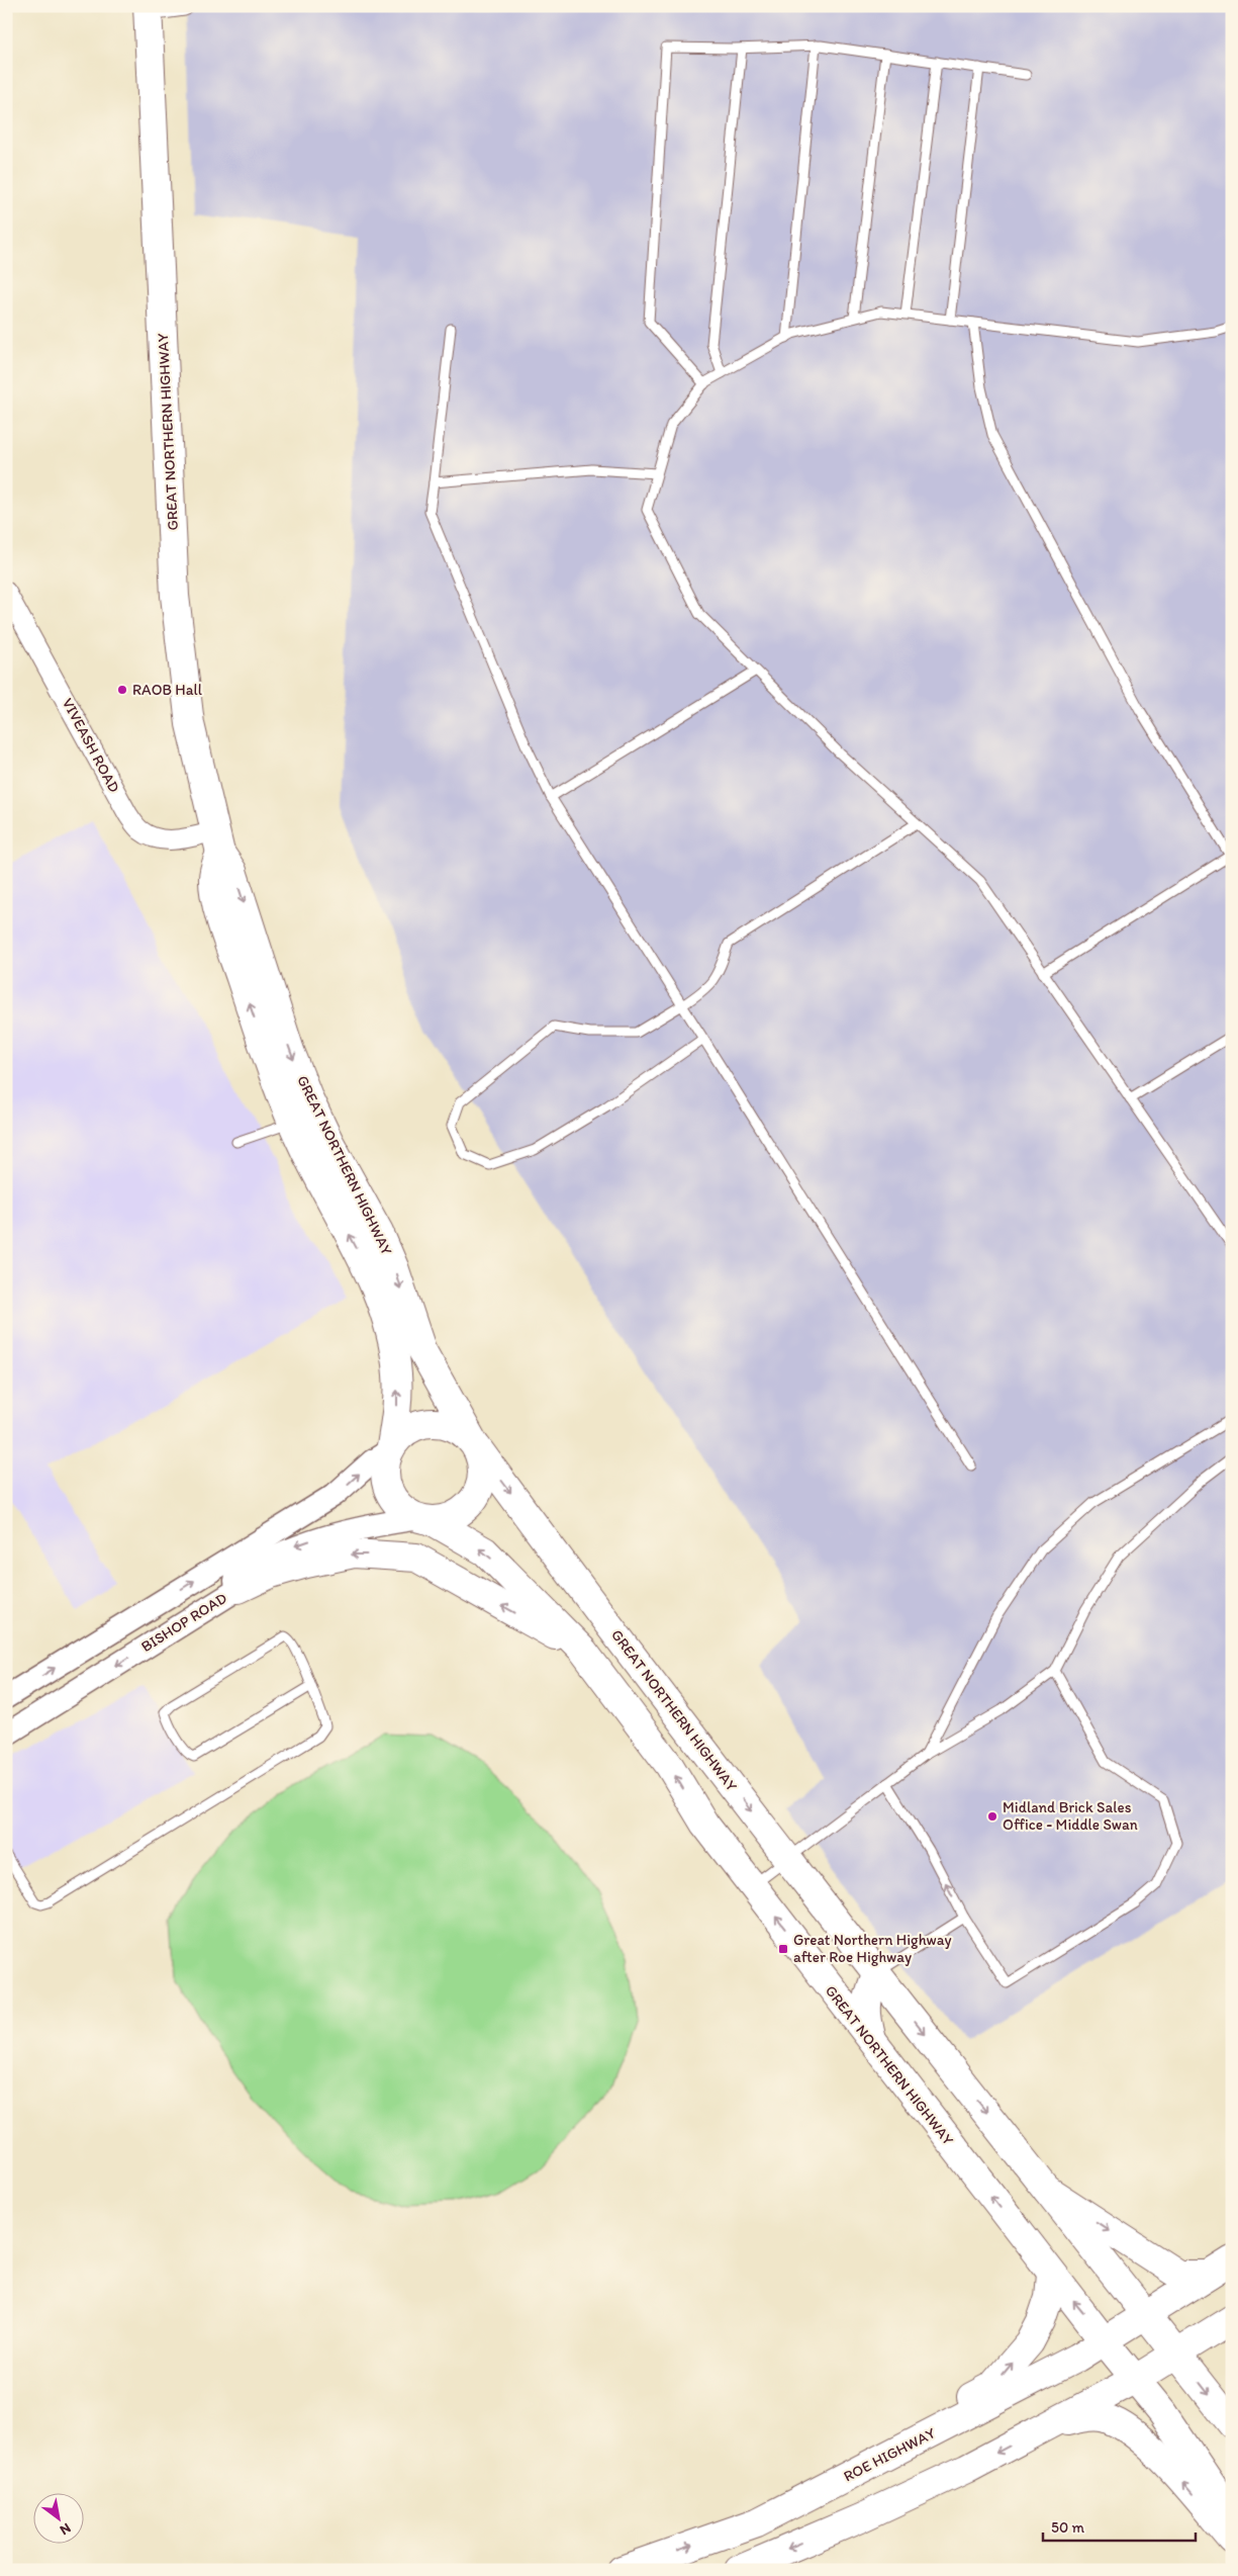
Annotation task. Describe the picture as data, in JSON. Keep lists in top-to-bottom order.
{
  "streets": {
    "main road": ["GREAT NORTHERN HIGHWAY", "ROE HIGHWAY"],
    "street": ["VIVEASH ROAD", "BISHOP ROAD"]
  },
  "crossings": [
    ["GREAT NORTHERN HIGHWAY", "VIVEASH ROAD"],
    ["GREAT NORTHERN HIGHWAY", "BISHOP ROAD"],
    ["GREAT NORTHERN HIGHWAY", "ROE HIGHWAY"]
  ],
  "places": {
    "other": ["RAOB Hall", "Midland Brick Sales Office - Middle Swan"],
    "transit": ["Great Northern Highway after Roe Highway"]
  },
  "scale_bar": "50 m",
  "north": "bottom right"
}
